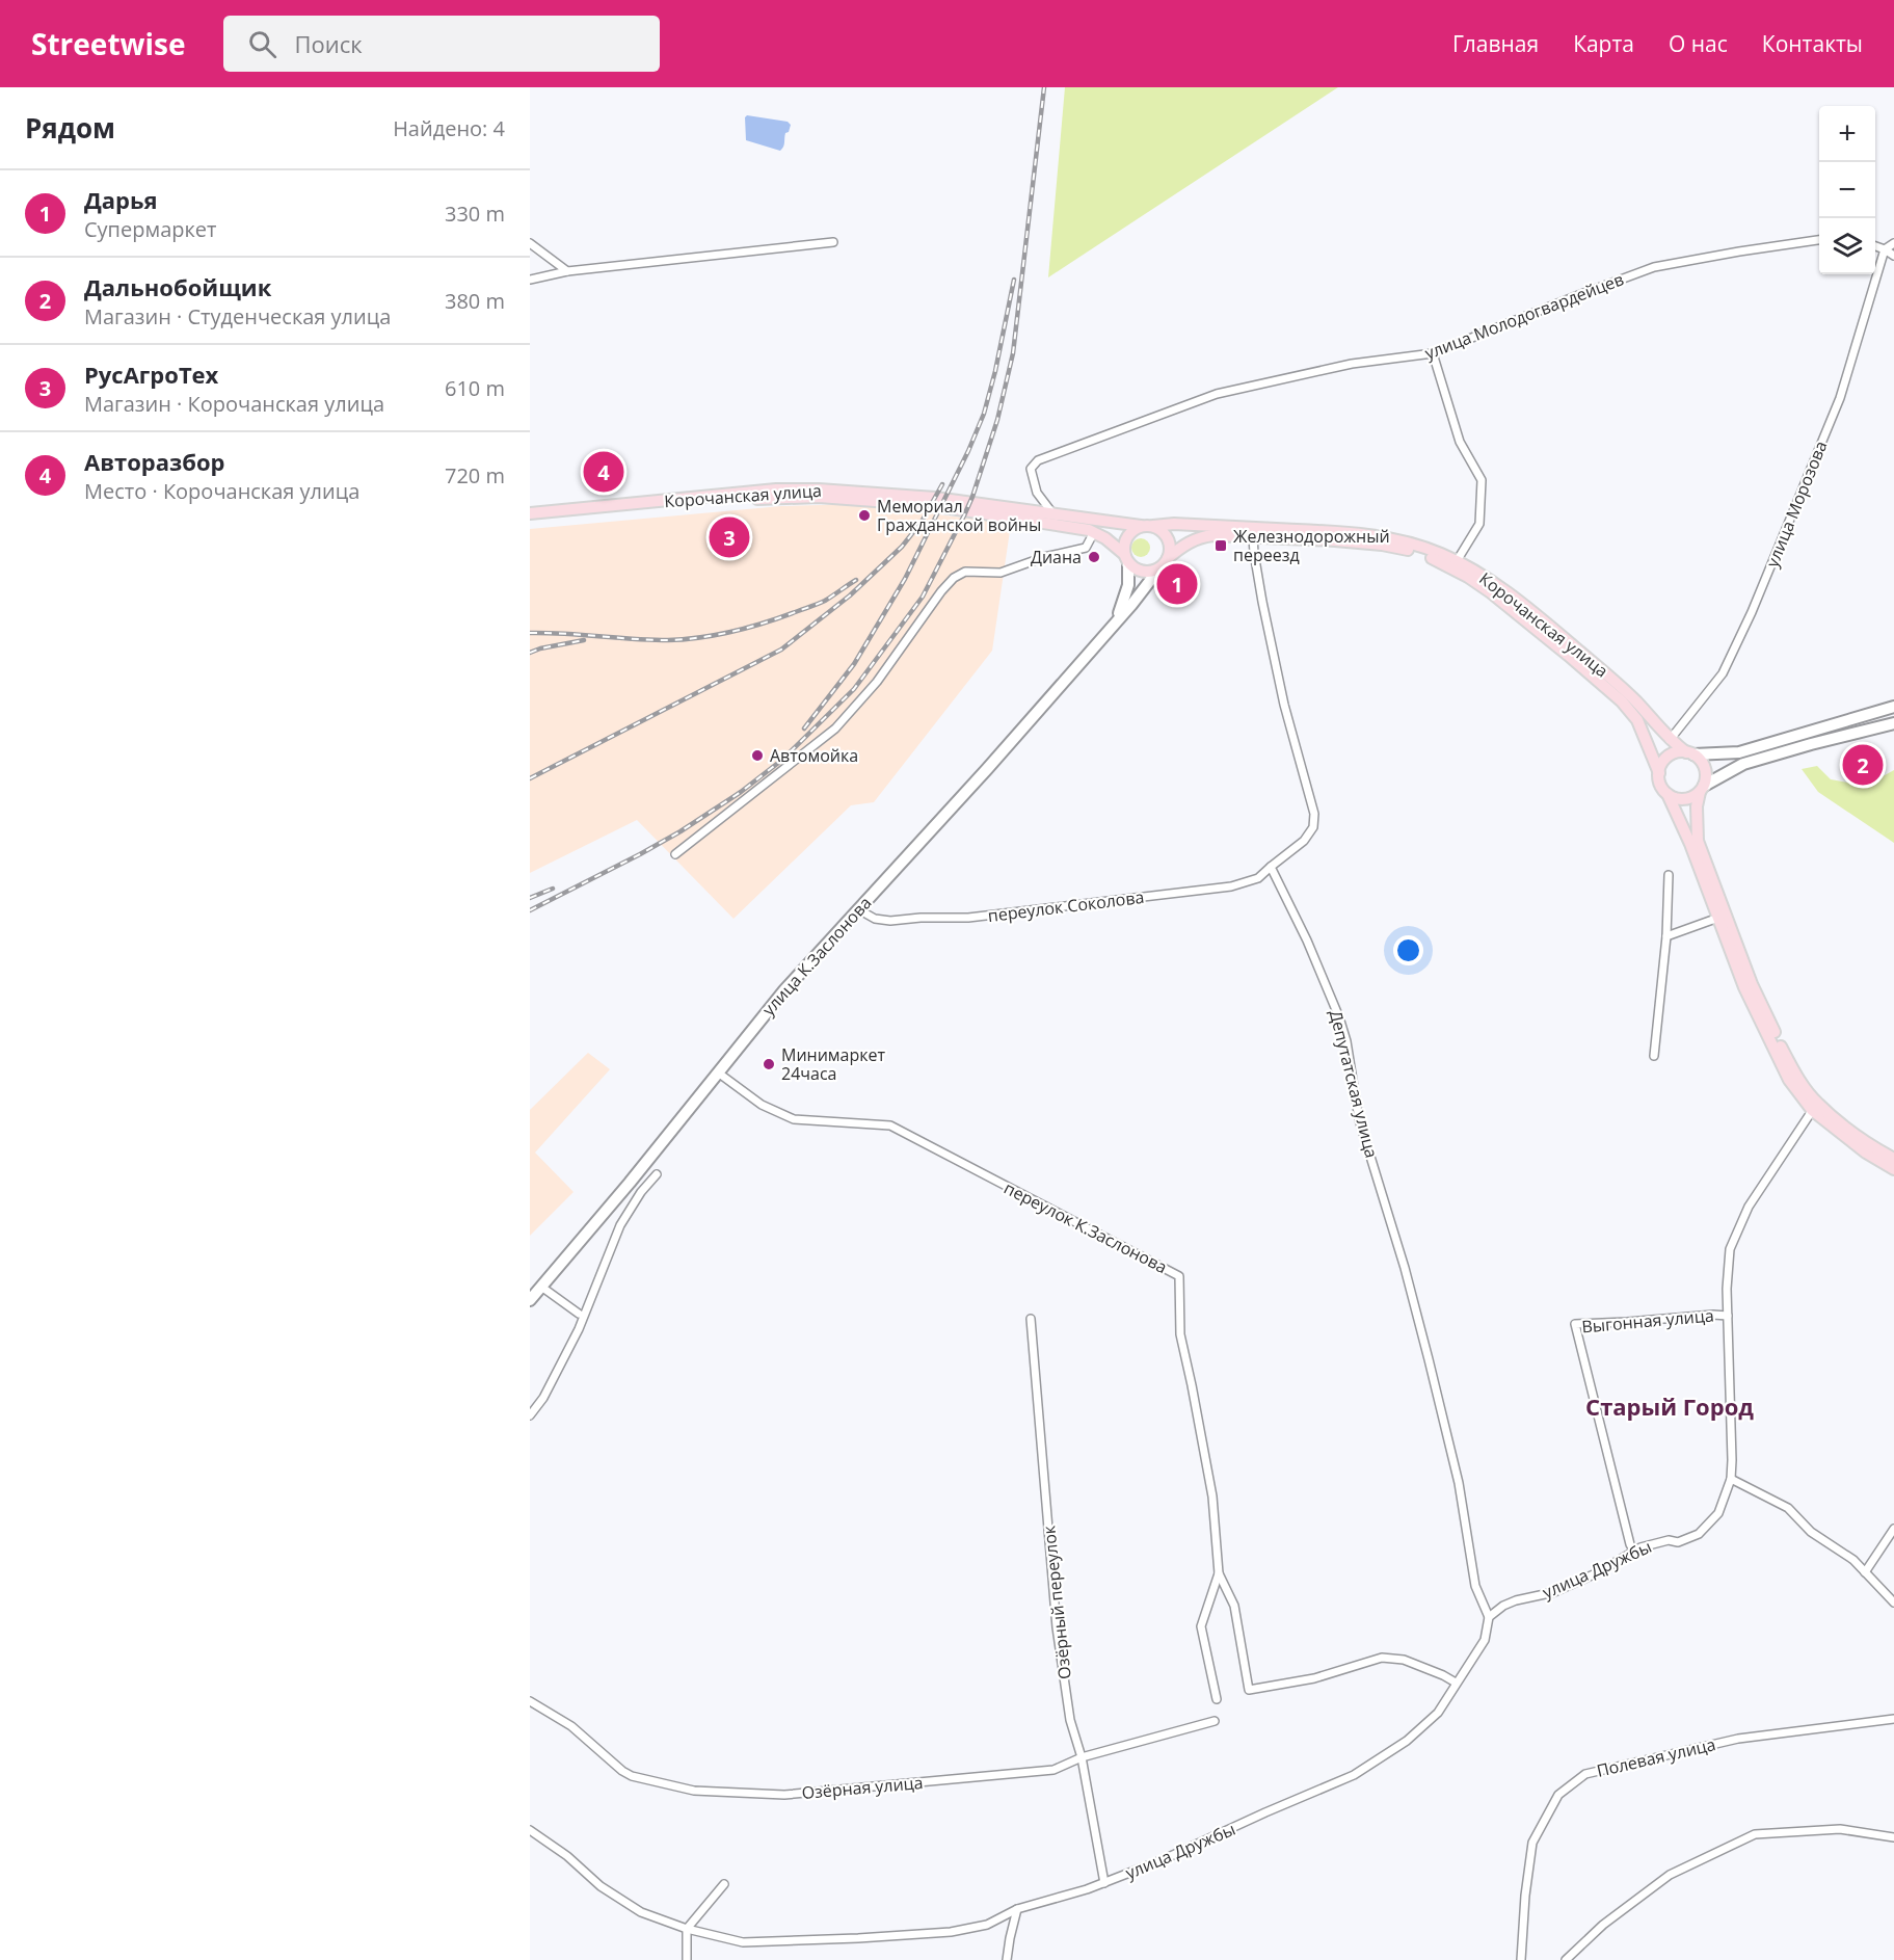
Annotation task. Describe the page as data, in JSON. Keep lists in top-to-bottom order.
{
  "streets": {
    "main road": ["Корочанская улица"],
    "street": [
      "улица Молодогвардейцев",
      "улица Морозова",
      "переулок Соколова",
      "улица К.Заслонова",
      "Депутатская улица",
      "переулок К.Заслонова",
      "Выгонная улица",
      "улица Дружбы",
      "Озёрный переулок",
      "Полевая улица",
      "Озёрная улица"
    ]
  },
  "crossings": [
    ["улица Молодогвардейцев", "Корочанская улица"],
    ["Корочанская улица", "улица Морозова"],
    ["Корочанская улица", "улица К.Заслонова"],
    ["переулок Соколова", "улица К.Заслонова"],
    ["переулок Соколова", "Депутатская улица"],
    ["улица К.Заслонова", "переулок К.Заслонова"],
    ["Депутатская улица", "улица Дружбы"],
    ["переулок К.Заслонова", "улица Дружбы"],
    ["Выгонная улица", "улица Дружбы"],
    ["улица Дружбы", "Озёрный переулок"],
    ["Озёрный переулок", "Озёрная улица"]
  ],
  "districts": ["Старый Город"],
  "places": {
    "other": [
      "Мемориал Гражданской войны",
      "Диана",
      "Автомойка",
      "Минимаркет 24часа"
    ],
    "transit": ["Железнодорожный переезд"]
  },
  "page": {
    "header": "Streetwise",
    "search": "Поиск",
    "nav": [
      "Главная",
      "Карта",
      "О нас",
      "Контакты"
    ],
    "heading": ["Рядом", "Найдено: 4"],
    "map_buttons": ["+", "−"],
    "list": [
      {
        "mark": "1",
        "name": "Дарья",
        "note": "Супермаркет",
        "value": "330 m"
      },
      {
        "mark": "2",
        "name": "Дальнобойщик",
        "note": "Магазин · Студенческая улица",
        "value": "380 m"
      },
      {
        "mark": "3",
        "name": "РусАгроТех",
        "note": "Магазин · Корочанская улица",
        "value": "610 m"
      },
      {
        "mark": "4",
        "name": "Авторазбор",
        "note": "Место · Корочанская улица",
        "value": "720 m"
      }
    ],
    "pins": [
      "4",
      "3",
      "1",
      "2"
    ]
  }
}
